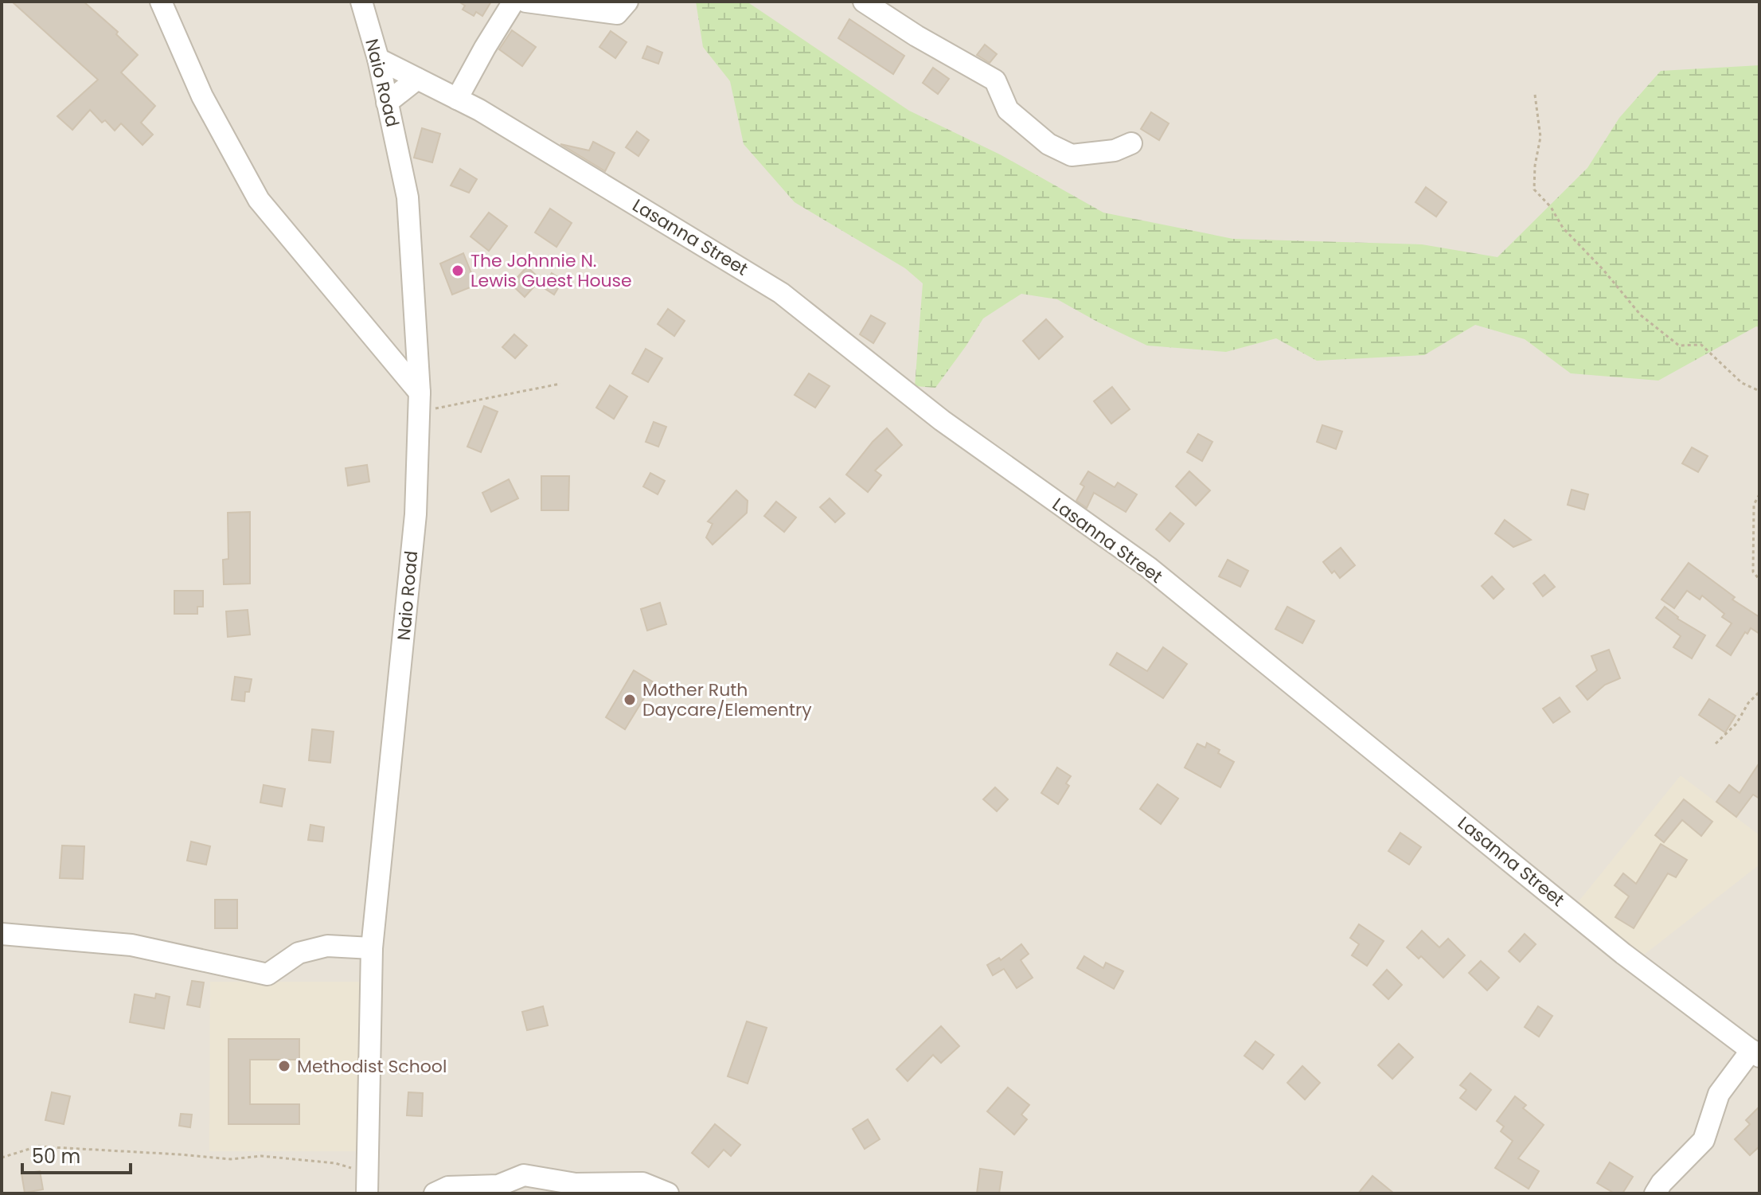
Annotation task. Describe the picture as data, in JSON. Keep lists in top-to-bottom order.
{
  "streets": {
    "street": ["Naio Road", "Lasanna Street"]
  },
  "crossings": [
    ["Naio Road", "Lasanna Street"]
  ],
  "places": ["The Johnnie N. Lewis Guest House", "Mother Ruth Daycare/Elementry", "Methodist School"],
  "scale_bar": "50 m"
}
